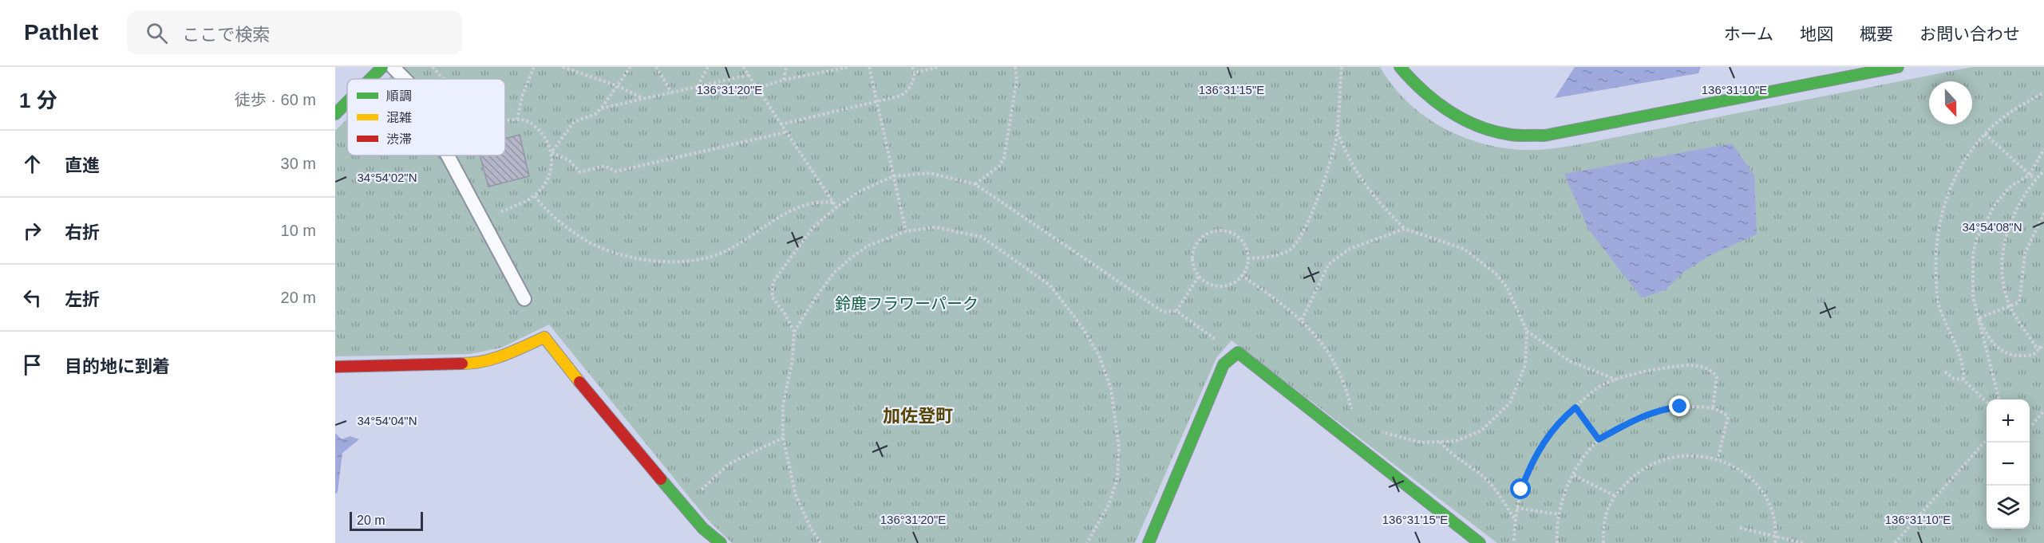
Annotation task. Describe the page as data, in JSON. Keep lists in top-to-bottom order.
{
  "districts": ["加佐登町"],
  "parks": ["鈴鹿フラワーパーク"],
  "legend": ["順調", "混雑", "渋滞"],
  "scale_bar": "20 m",
  "north": "bottom",
  "page": {
    "header": "Pathlet",
    "search": "ここで検索",
    "nav": [
      "ホーム",
      "地図",
      "概要",
      "お問い合わせ"
    ],
    "heading": ["1 分", "徒歩 · 60 m"],
    "list": [
      ["直進", "30 m"],
      ["右折", "10 m"],
      ["左折", "20 m"],
      "目的地に到着"
    ],
    "map_buttons": ["+", "−"],
    "scale": "20 m"
  },
  "coordinates": [
    "136°31'20\"E",
    "136°31'15\"E",
    "136°31'10\"E",
    "34°54'02\"N",
    "34°54'08\"N",
    "34°54'04\"N"
  ]
}
